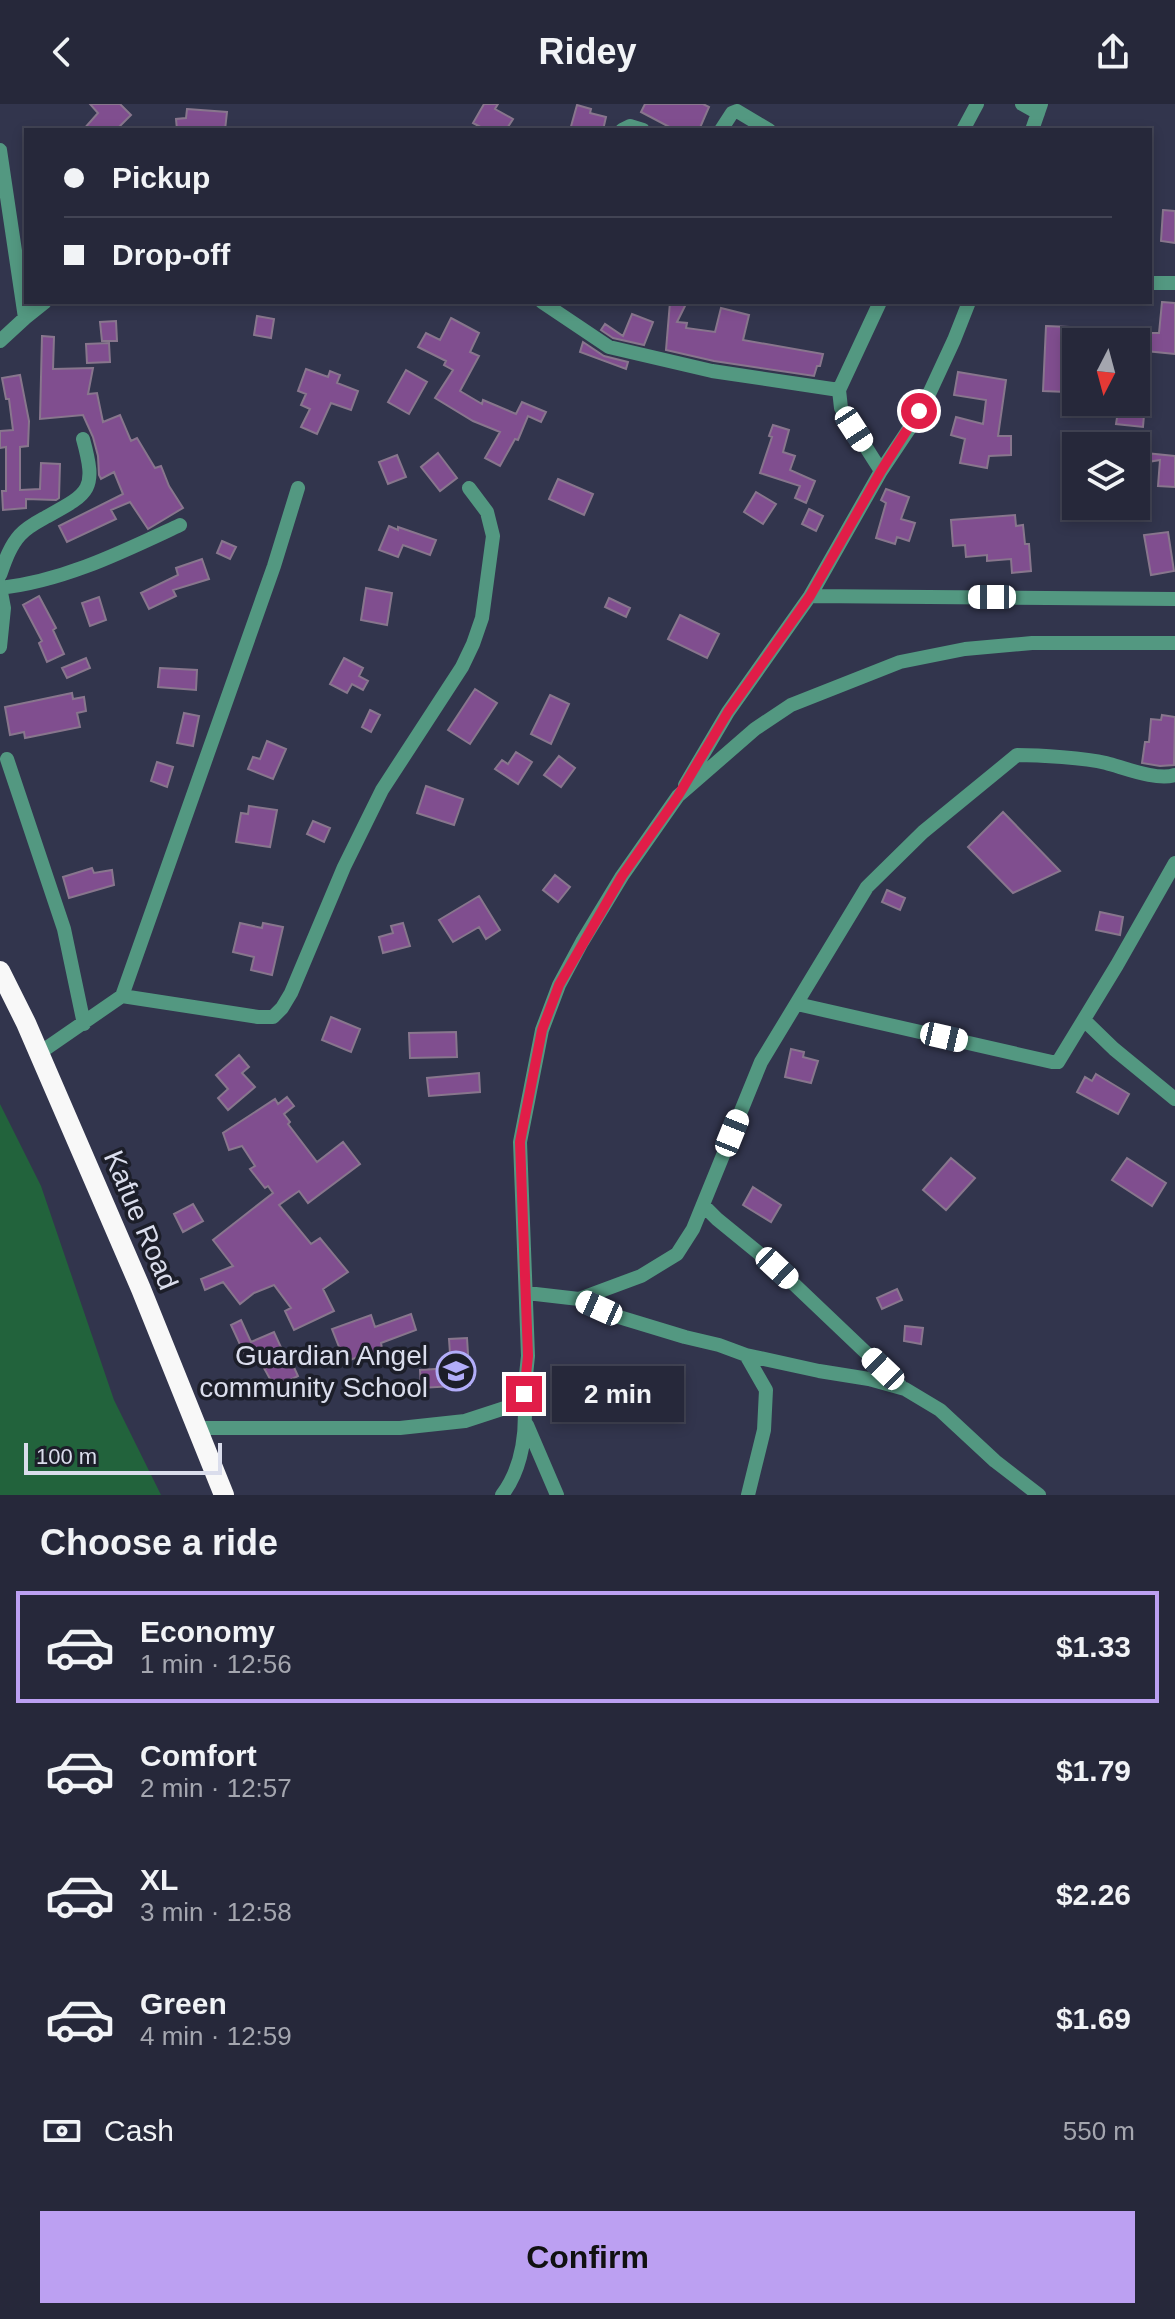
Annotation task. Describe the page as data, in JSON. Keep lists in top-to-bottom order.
{
  "streets": {
    "highway": ["Kafue Road"]
  },
  "places": {
    "school or university": ["Guardian Angel community School"]
  },
  "scale_bar": "100 m",
  "north": "bottom",
  "page": {
    "header": "Ridey",
    "banner": ["Pickup", "Drop-off"],
    "bubble": "2 min",
    "scale": "100 m",
    "heading": "Choose a ride",
    "list": [
      {
        "name": "Economy",
        "note": "1 min · 12:56",
        "value": "$1.33"
      },
      {
        "name": "Comfort",
        "note": "2 min · 12:57",
        "value": "$1.79"
      },
      {
        "name": "XL",
        "note": "3 min · 12:58",
        "value": "$2.26"
      },
      {
        "name": "Green",
        "note": "4 min · 12:59",
        "value": "$1.69"
      }
    ],
    "pay": ["Cash", "550 m"],
    "buttons": "Confirm"
  }
}
